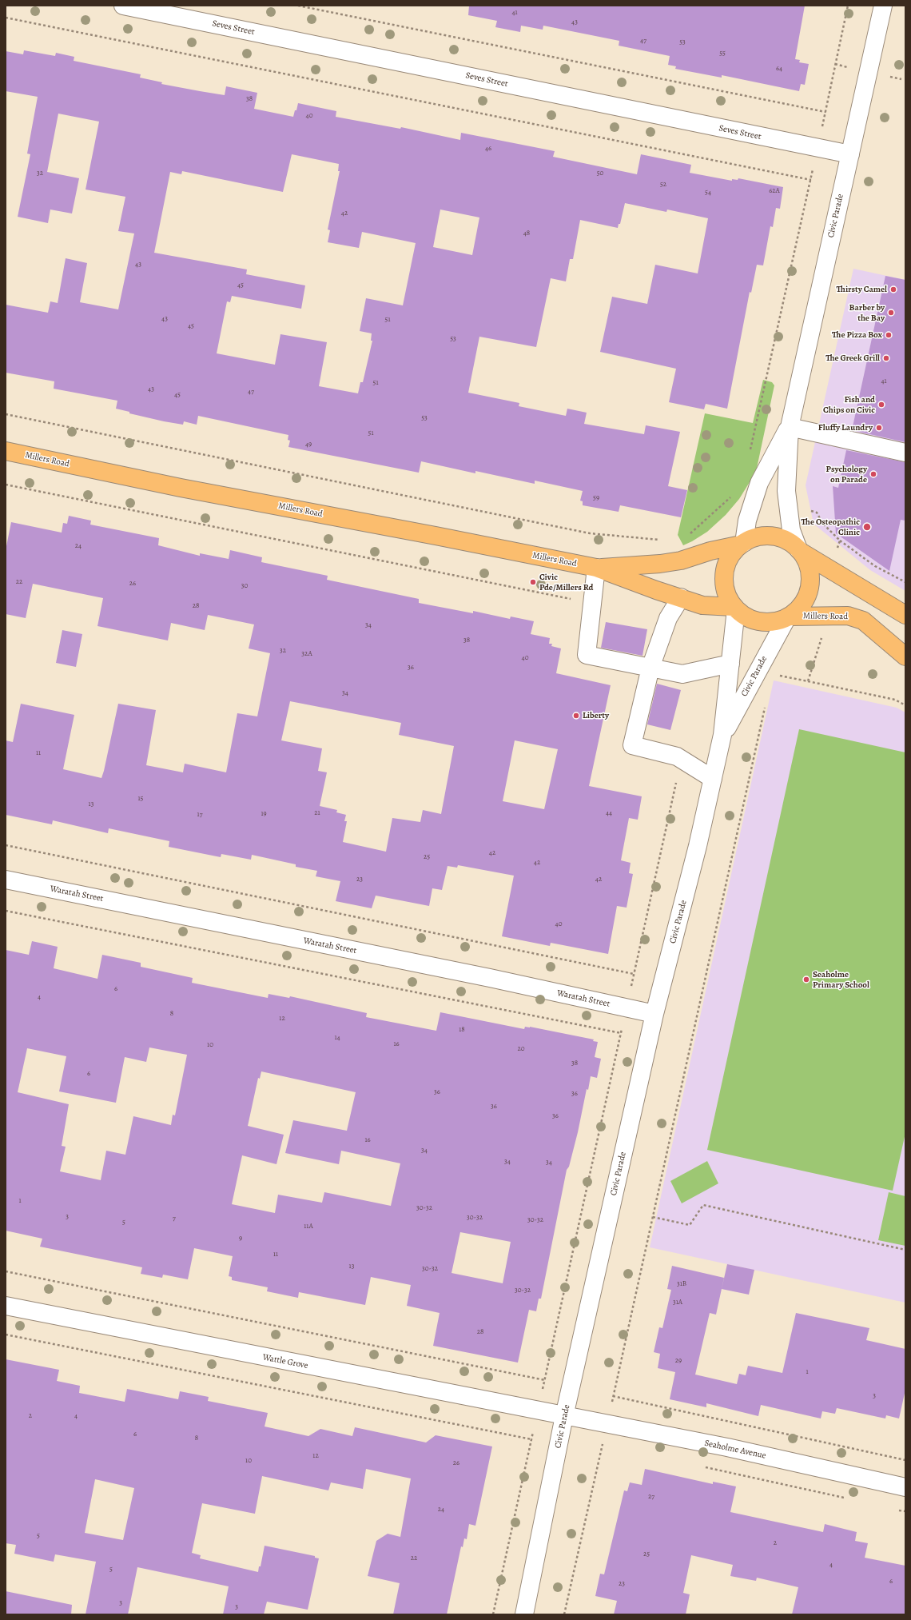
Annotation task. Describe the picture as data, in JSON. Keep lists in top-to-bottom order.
{
  "streets": {
    "main road": ["Millers Road"],
    "street": [
      "Seves Street",
      "Civic Parade",
      "Waratah Street",
      "Wattle Grove",
      "Seaholme Avenue"
    ]
  },
  "crossings": [
    ["Seves Street", "Civic Parade"],
    ["Civic Parade", "Millers Road"],
    ["Civic Parade", "Waratah Street"],
    ["Civic Parade", "Wattle Grove"],
    ["Civic Parade", "Seaholme Avenue"],
    ["Wattle Grove", "Seaholme Avenue"]
  ],
  "places": [
    "Thirsty Camel",
    "Barber by the Bay",
    "The Pizza Box",
    "The Greek Grill",
    "Fish and Chips on Civic",
    "Fluffy Laundry",
    "Psychology on Parade",
    "The Osteopathic Clinic",
    "Civic Pde/Millers Rd",
    "Liberty",
    "Seaholme Primary School"
  ],
  "house_numbers": [
    "41",
    "43",
    "47",
    "53",
    "55",
    "64",
    "38",
    "40",
    "46",
    "32",
    "50",
    "52",
    "62A",
    "54",
    "42",
    "48",
    "43",
    "45",
    "43",
    "51",
    "45",
    "53",
    "41",
    "51",
    "43",
    "47",
    "45",
    "53",
    "51",
    "49",
    "59",
    "24",
    "22",
    "26",
    "30",
    "28",
    "34",
    "38",
    "32",
    "32A",
    "40",
    "36",
    "34",
    "11",
    "15",
    "13",
    "21",
    "44",
    "19",
    "17",
    "42",
    "25",
    "42",
    "23",
    "42",
    "40",
    "6",
    "4",
    "8",
    "12",
    "18",
    "14",
    "16",
    "10",
    "20",
    "38",
    "6",
    "36",
    "36",
    "36",
    "36",
    "16",
    "34",
    "34",
    "34",
    "1",
    "30-32",
    "3",
    "30-32",
    "7",
    "30-32",
    "5",
    "11A",
    "9",
    "11",
    "13",
    "30-32",
    "31B",
    "30-32",
    "31A",
    "28",
    "29",
    "1",
    "3",
    "2",
    "4",
    "6",
    "8",
    "12",
    "10",
    "26",
    "27",
    "24",
    "5",
    "2",
    "25",
    "22",
    "4",
    "5",
    "6",
    "23",
    "3",
    "3"
  ]
}
